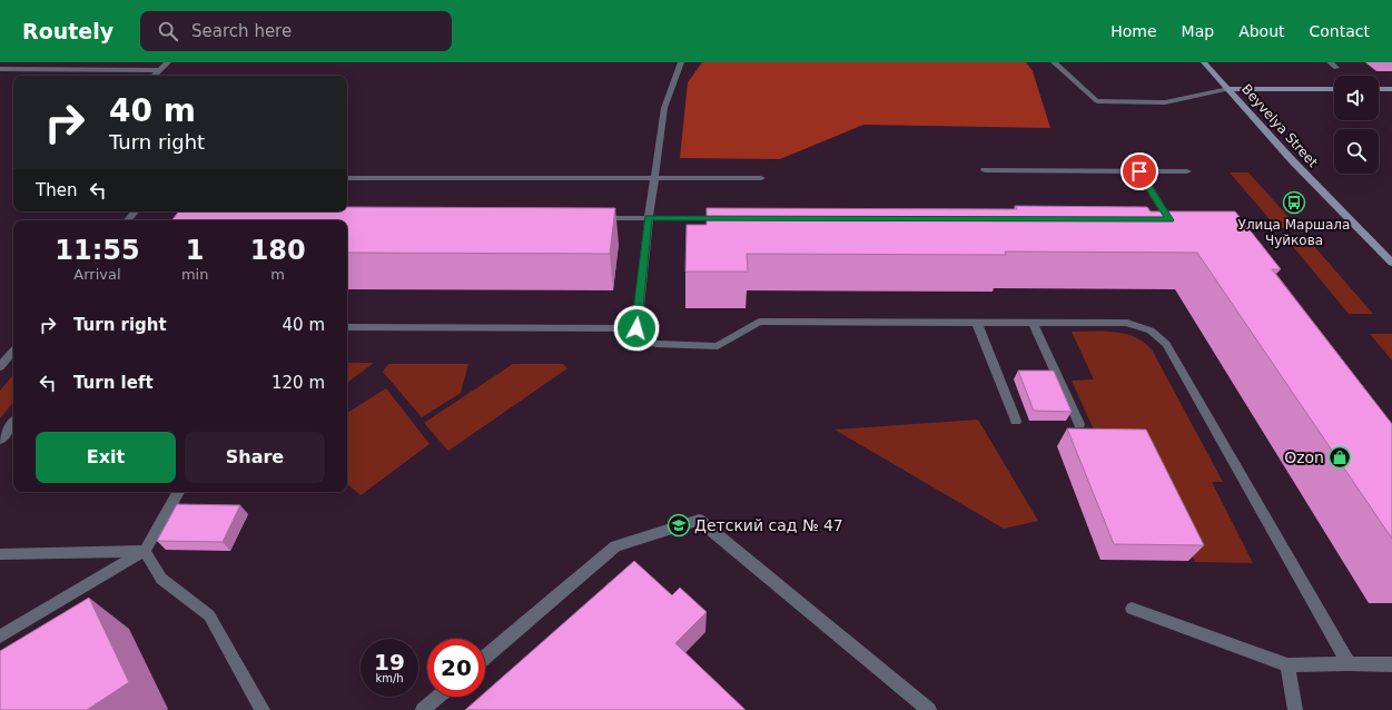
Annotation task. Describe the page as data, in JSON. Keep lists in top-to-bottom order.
{
  "streets": {
    "main road": ["Beyvelya Street"]
  },
  "places": {
    "bus stop": ["Улица Маршала Чуйкова"],
    "shop": ["Ozon"],
    "school or university": ["Детский сад № 47"]
  },
  "page": {
    "header": "Routely",
    "search": "Search here",
    "nav": [
      "Home",
      "Map",
      "About",
      "Contact"
    ],
    "turn": ["40 m", "Turn right"],
    "then": "Then",
    "eta": [
      "11:55",
      "Arrival",
      "1",
      "min",
      "180",
      "m"
    ],
    "list": [
      {
        "name": "Turn right",
        "value": "40 m"
      },
      {
        "name": "Turn left",
        "value": "120 m"
      }
    ],
    "buttons": ["Exit", "Share"],
    "speed": "19 km/h",
    "limit": "20"
  }
}
